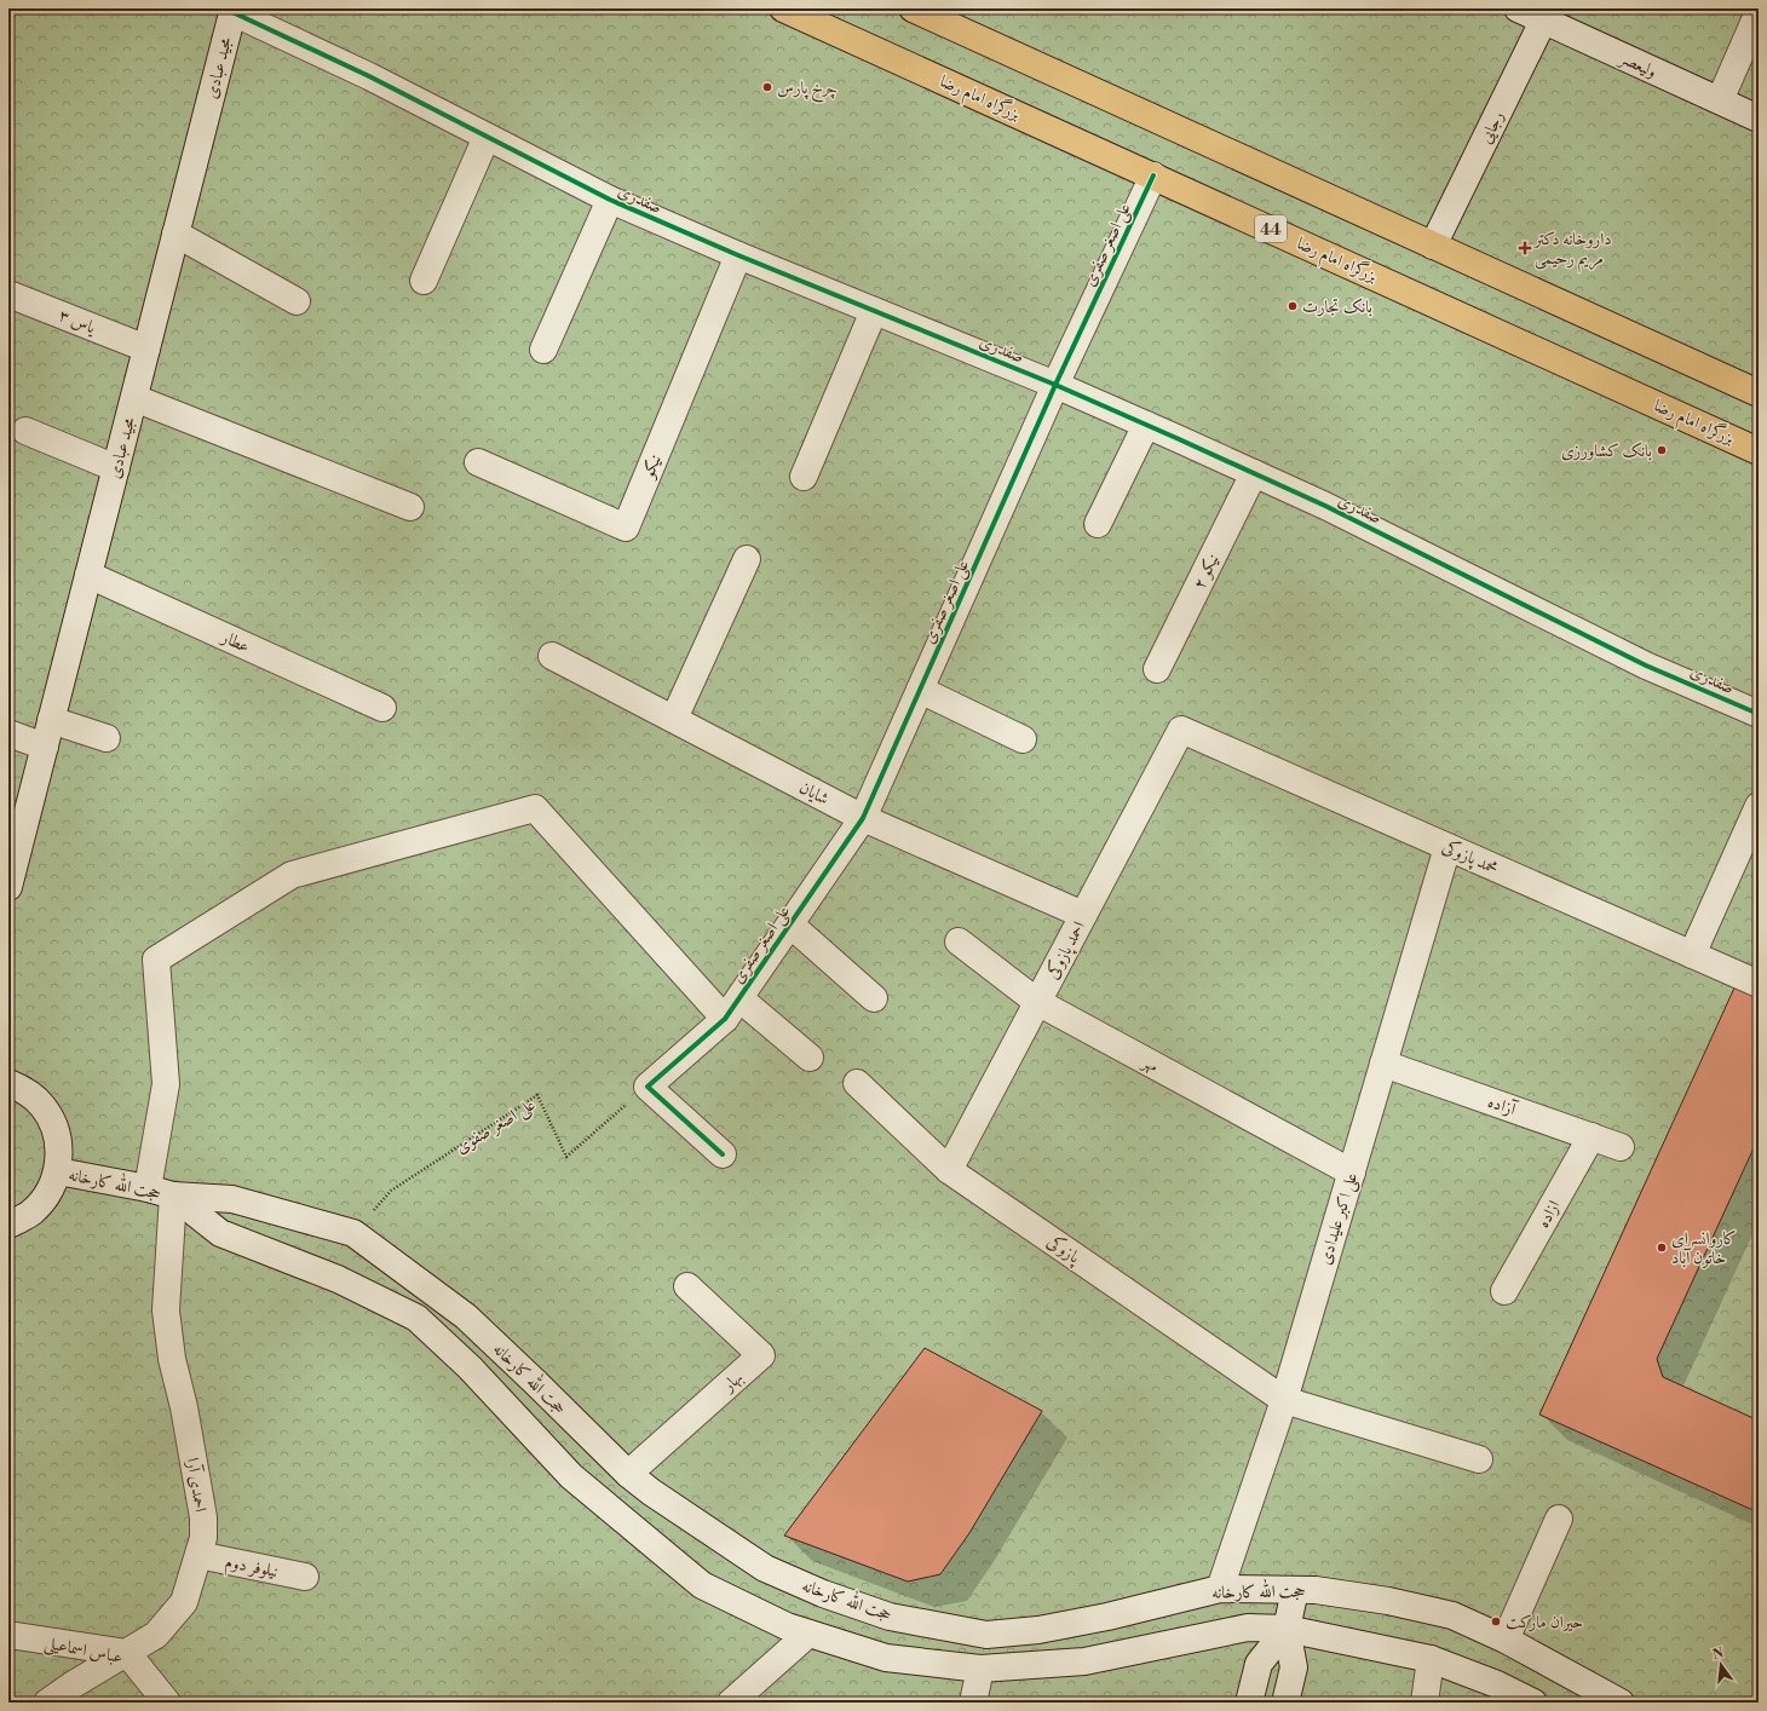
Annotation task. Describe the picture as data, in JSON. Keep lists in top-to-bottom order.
{
  "streets": {
    "highway": ["بزرگراه امام رضا", "44"],
    "street": [
      "ولیعصر",
      "مجید عبادی",
      "رجایی",
      "صفدری",
      "علی اصغر صفری",
      "یاس ۳",
      "نیکو",
      "نیکو ۲",
      "عطار",
      "شایان",
      "محمد پازوکی",
      "احمد پازوکی",
      "مهر",
      "آزاده",
      "حجت الله کارخانه",
      "ازاده",
      "علی اکبر علیدادی",
      "پازوکی",
      "بهار",
      "احمدی آرا",
      "نیلوفر دوم",
      "عباس اسماعیلی"
    ],
    "path": ["علی اصغر صفوی"]
  },
  "crossings": [
    ["ولیعصر", "رجایی"],
    ["مجید عبادی", "صفدری"],
    ["مجید عبادی", "یاس ۳"],
    ["مجید عبادی", "عطار"],
    ["بزرگراه امام رضا", "علی اصغر صفری"],
    ["صفدری", "علی اصغر صفری"],
    ["صفدری", "نیکو"],
    ["صفدری", "نیکو ۲"],
    ["علی اصغر صفری", "شایان"],
    ["علی اصغر صفری", "احمدی آرا"],
    ["شایان", "احمد پازوکی"],
    ["محمد پازوکی", "احمد پازوکی"],
    ["محمد پازوکی", "علی اکبر علیدادی"],
    ["احمد پازوکی", "مهر"],
    ["احمد پازوکی", "پازوکی"],
    ["مهر", "علی اکبر علیدادی"],
    ["آزاده", "ازاده"],
    ["آزاده", "علی اکبر علیدادی"],
    ["علی اصغر صفوی", "حجت الله کارخانه"],
    ["حجت الله کارخانه", "علی اکبر علیدادی"],
    ["حجت الله کارخانه", "بهار"],
    ["حجت الله کارخانه", "احمدی آرا"],
    ["علی اکبر علیدادی", "پازوکی"],
    ["احمدی آرا", "نیلوفر دوم"],
    ["احمدی آرا", "عباس اسماعیلی"]
  ],
  "places": {
    "other": [
      "چرخ پارس",
      "بانک تجارت",
      "بانک کشاورزی",
      "کاروانسرای خاتون آباد",
      "حیران مارکت"
    ],
    "health": ["داروخانه دکتر مریم رحیمی"]
  },
  "north": "top"
}
